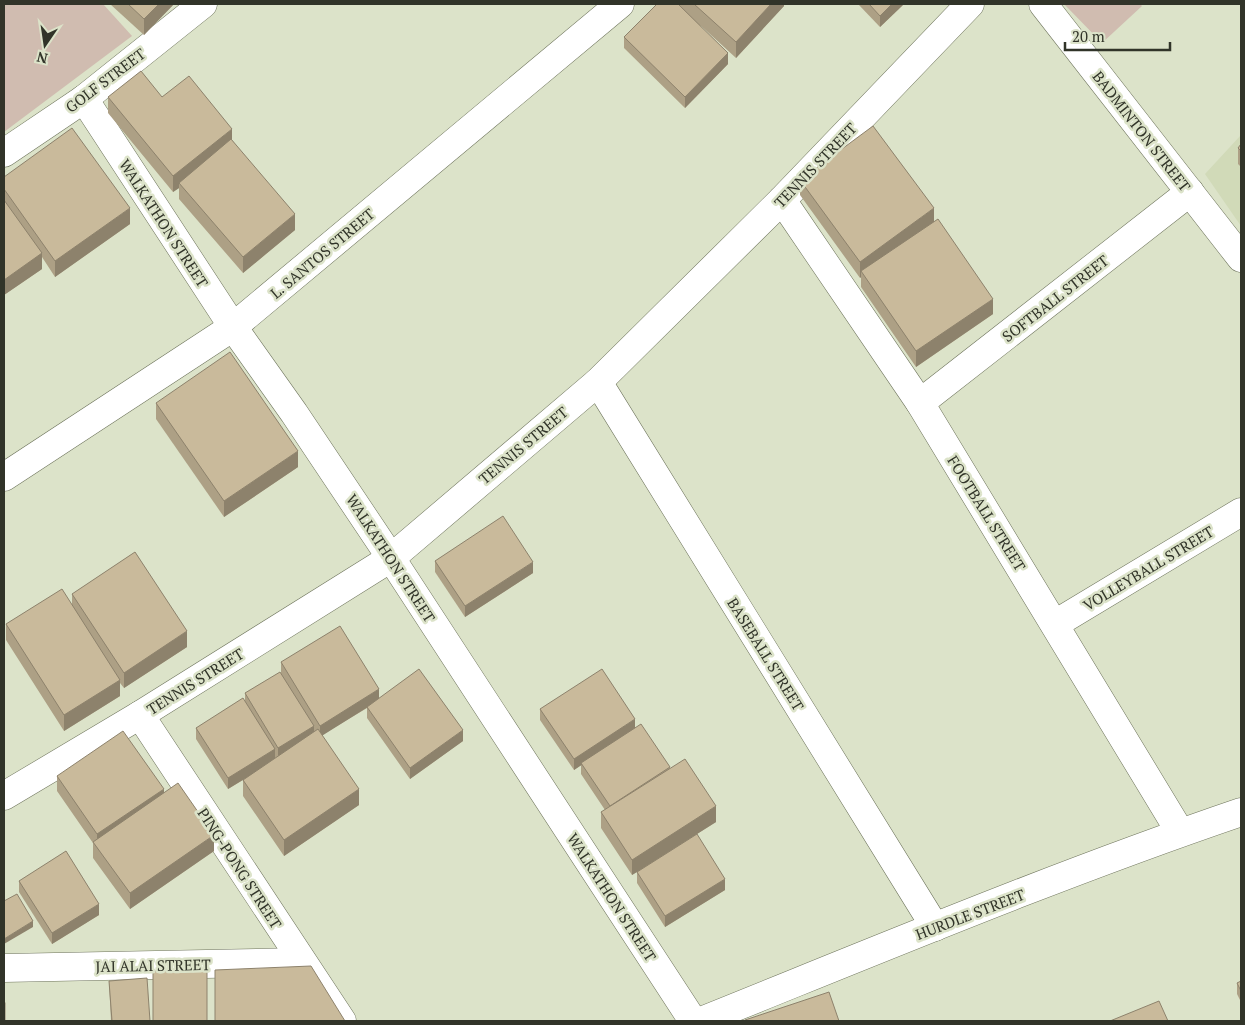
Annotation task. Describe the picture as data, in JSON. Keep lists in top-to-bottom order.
{
  "streets": {
    "street": [
      "GOLF STREET",
      "BADMINTON STREET",
      "TENNIS STREET",
      "WALKATHON STREET",
      "L. SANTOS STREET",
      "SOFTBALL STREET",
      "FOOTBALL STREET",
      "VOLLEYBALL STREET",
      "BASEBALL STREET",
      "PING-PONG STREET",
      "HURDLE STREET",
      "JAI ALAI STREET"
    ]
  },
  "crossings": [
    ["GOLF STREET", "WALKATHON STREET"],
    ["BADMINTON STREET", "SOFTBALL STREET"],
    ["TENNIS STREET", "WALKATHON STREET"],
    ["TENNIS STREET", "FOOTBALL STREET"],
    ["TENNIS STREET", "BASEBALL STREET"],
    ["TENNIS STREET", "PING-PONG STREET"],
    ["WALKATHON STREET", "L. SANTOS STREET"],
    ["SOFTBALL STREET", "FOOTBALL STREET"],
    ["FOOTBALL STREET", "VOLLEYBALL STREET"],
    ["FOOTBALL STREET", "HURDLE STREET"],
    ["BASEBALL STREET", "HURDLE STREET"],
    ["PING-PONG STREET", "JAI ALAI STREET"]
  ],
  "scale_bar": "20 m",
  "north": "bottom"
}
